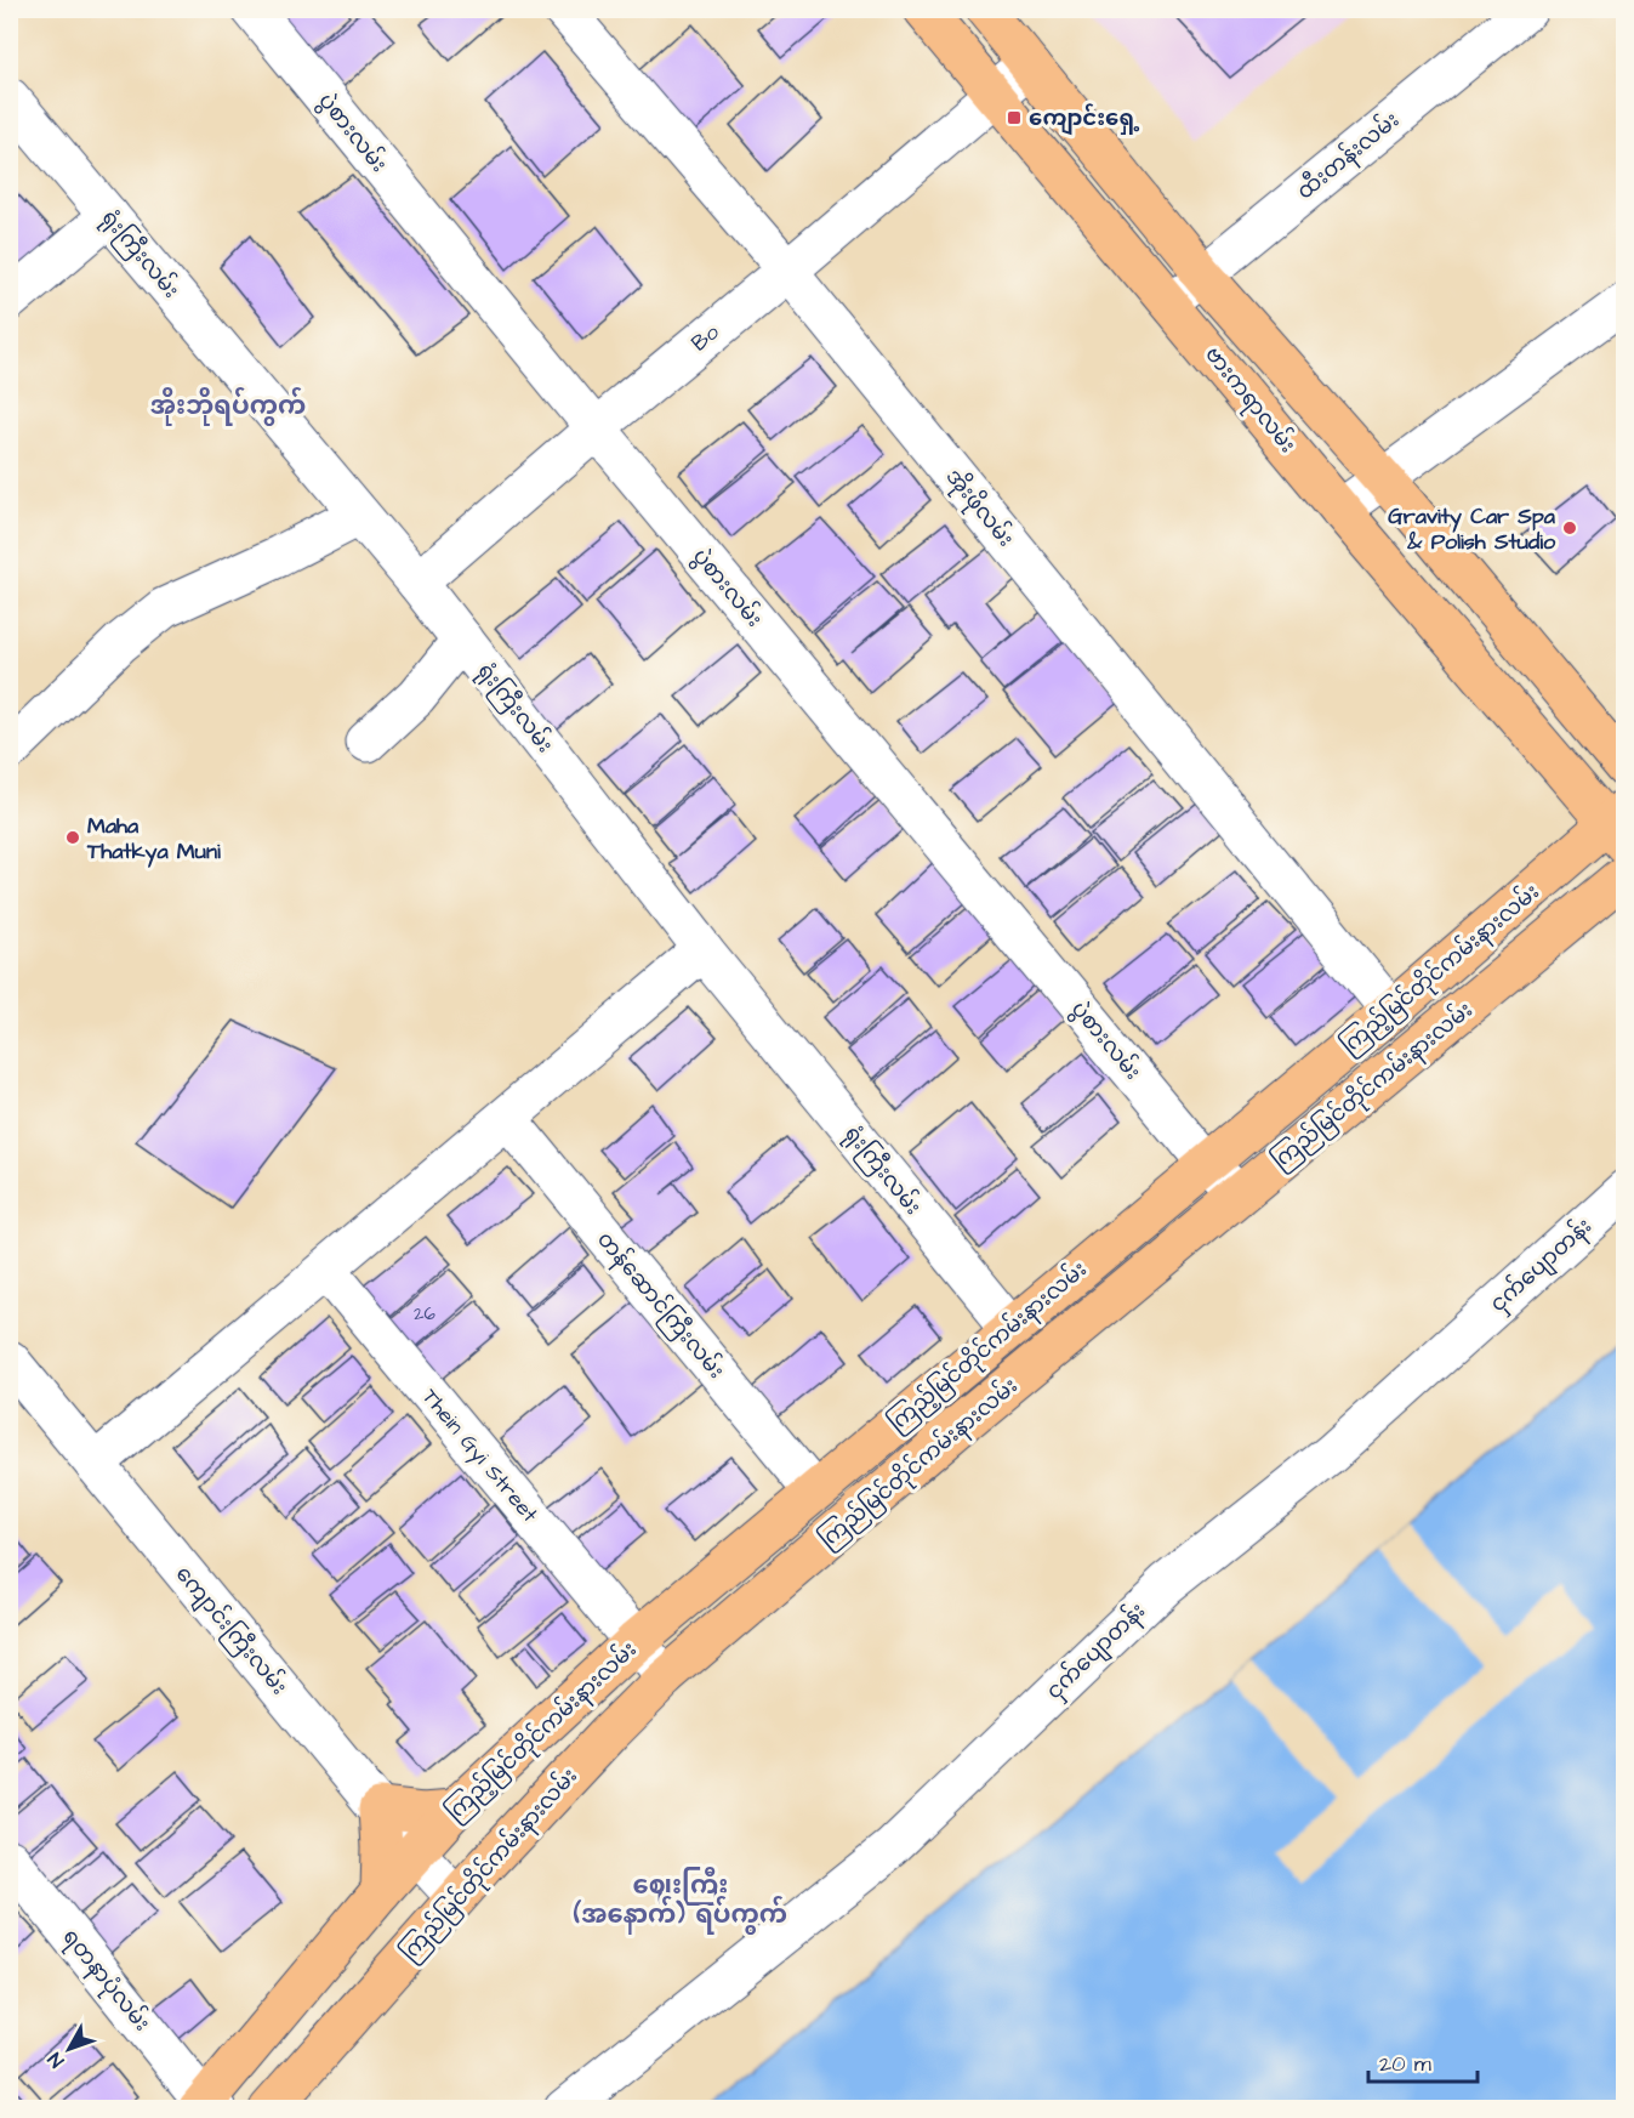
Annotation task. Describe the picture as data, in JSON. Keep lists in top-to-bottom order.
{
  "streets": {
    "main road": ["ဗားကရာလမ်း", "ကြည့်မြင်တိုင်ကမ်းနားလမ်း", "ကြည်မြင်တိုင်ကမ်းနားလမ်း"],
    "street": [
      "ပွဲစားလမ်း",
      "ထီးတန်းလမ်း",
      "ရုံးကြီးလမ်း",
      "Bo",
      "အိုးဖိုလမ်း",
      "ငှက်ပျောတန်း",
      "တန်ဆောင်ကြီးလမ်း",
      "Thein Gyi Street",
      "ကျောင်းကြီးလမ်း",
      "ရတနာပုံလမ်း"
    ]
  },
  "crossings": [
    ["ပွဲစားလမ်း", "Bo"],
    ["ပွဲစားလမ်း", "ကြည့်မြင်တိုင်ကမ်းနားလမ်း"],
    ["ပွဲစားလမ်း", "ကြည်မြင်တိုင်ကမ်းနားလမ်း"],
    ["ထီးတန်းလမ်း", "ဗားကရာလမ်း"],
    ["ရုံးကြီးလမ်း", "Bo"],
    ["ရုံးကြီးလမ်း", "ကြည့်မြင်တိုင်ကမ်းနားလမ်း"],
    ["Bo", "ဗားကရာလမ်း"],
    ["Bo", "အိုးဖိုလမ်း"],
    ["အိုးဖိုလမ်း", "ကြည့်မြင်တိုင်ကမ်းနားလမ်း"],
    ["ကြည့်မြင်တိုင်ကမ်းနားလမ်း", "တန်ဆောင်ကြီးလမ်း"],
    ["ကြည့်မြင်တိုင်ကမ်းနားလမ်း", "Thein Gyi Street"],
    ["ကြည့်မြင်တိုင်ကမ်းနားလမ်း", "ကျောင်းကြီးလမ်း"],
    ["ကြည်မြင်တိုင်ကမ်းနားလမ်း", "Thein Gyi Street"],
    ["ကြည်မြင်တိုင်ကမ်းနားလမ်း", "ကျောင်းကြီးလမ်း"]
  ],
  "districts": ["အိုးဘိုရပ်ကွက်", "ဈေးကြီး (အနောက်) ရပ်ကွက်"],
  "places": {
    "transit": ["ကျောင်းရှေ့"],
    "other": ["Gravity Car Spa & Polish Studio", "Maha Thatkya Muni"]
  },
  "house_numbers": ["26"],
  "scale_bar": "20 m",
  "north": "bottom left"
}
